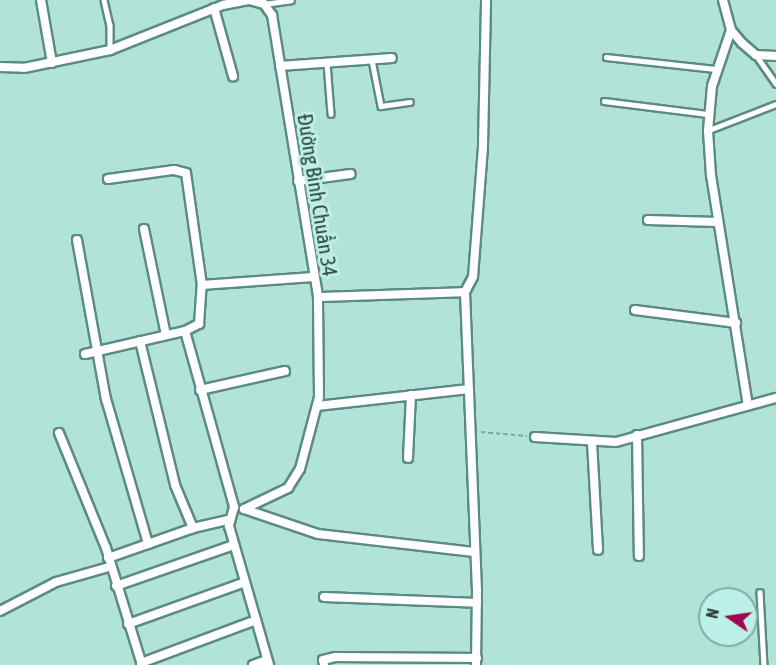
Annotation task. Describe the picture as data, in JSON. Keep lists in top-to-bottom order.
{
  "streets": {
    "street": ["Đường Bình Chuẩn 34"]
  },
  "north": "left"
}
